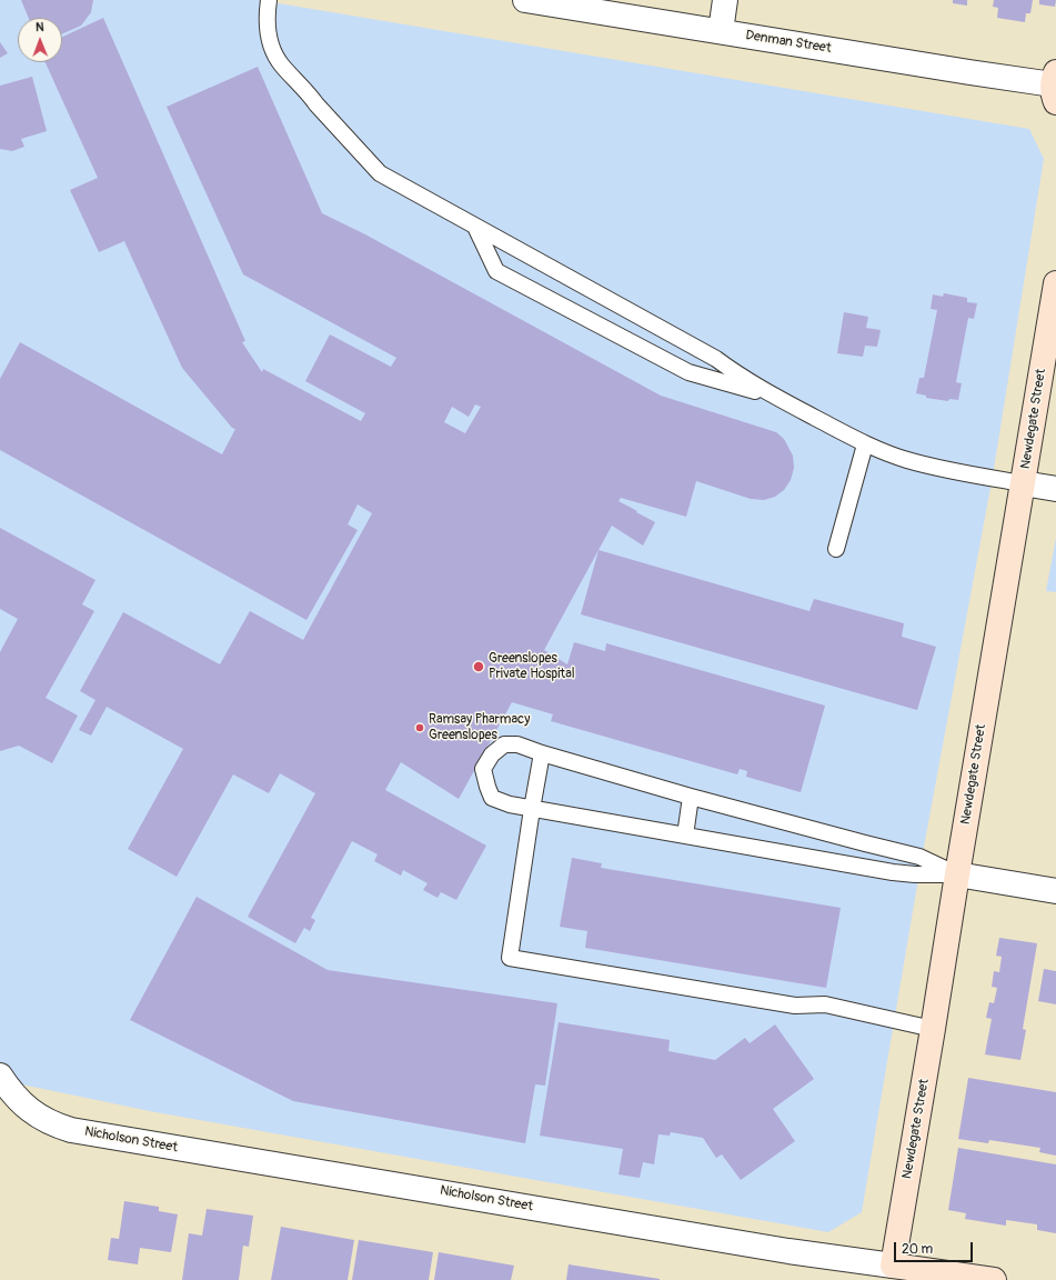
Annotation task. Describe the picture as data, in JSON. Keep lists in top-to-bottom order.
{
  "streets": {
    "street": ["Denman Street", "Newdegate Street", "Nicholson Street"]
  },
  "crossings": [
    ["Newdegate Street", "Nicholson Street"]
  ],
  "places": ["Greenslopes Private Hospital", "Ramsay Pharmacy Greenslopes"],
  "scale_bar": "20 m",
  "north": "top"
}
